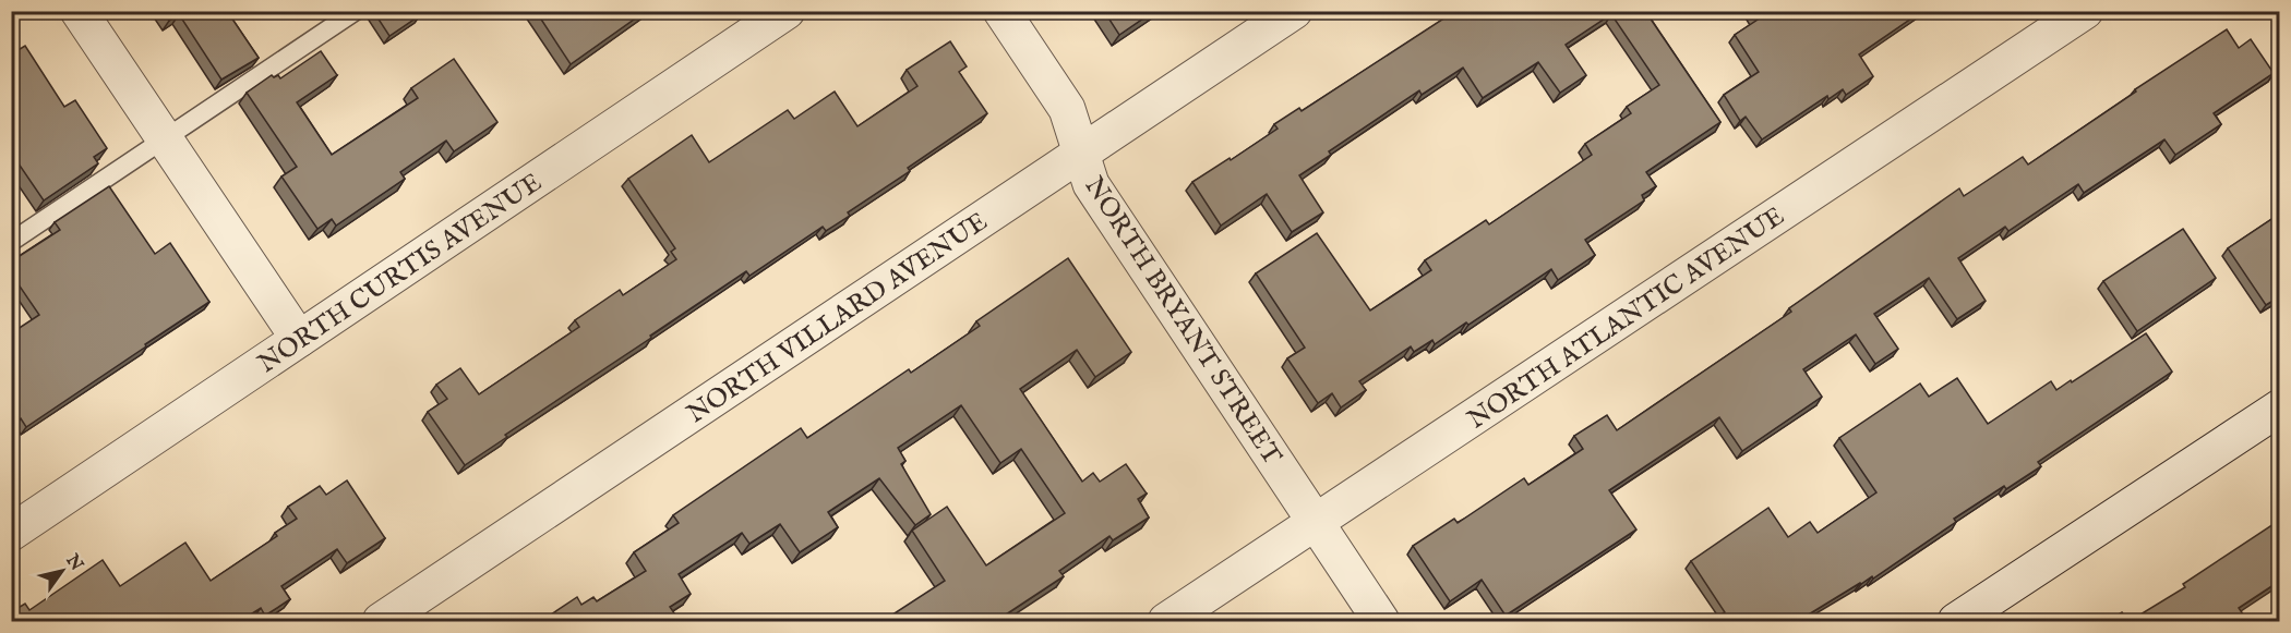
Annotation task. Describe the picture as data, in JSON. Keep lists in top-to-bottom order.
{
  "streets": {
    "street": [
      "NORTH CURTIS AVENUE",
      "NORTH VILLARD AVENUE",
      "NORTH ATLANTIC AVENUE",
      "NORTH BRYANT STREET"
    ]
  },
  "crossings": [
    ["NORTH VILLARD AVENUE", "NORTH BRYANT STREET"],
    ["NORTH ATLANTIC AVENUE", "NORTH BRYANT STREET"]
  ],
  "north": "top right"
}
